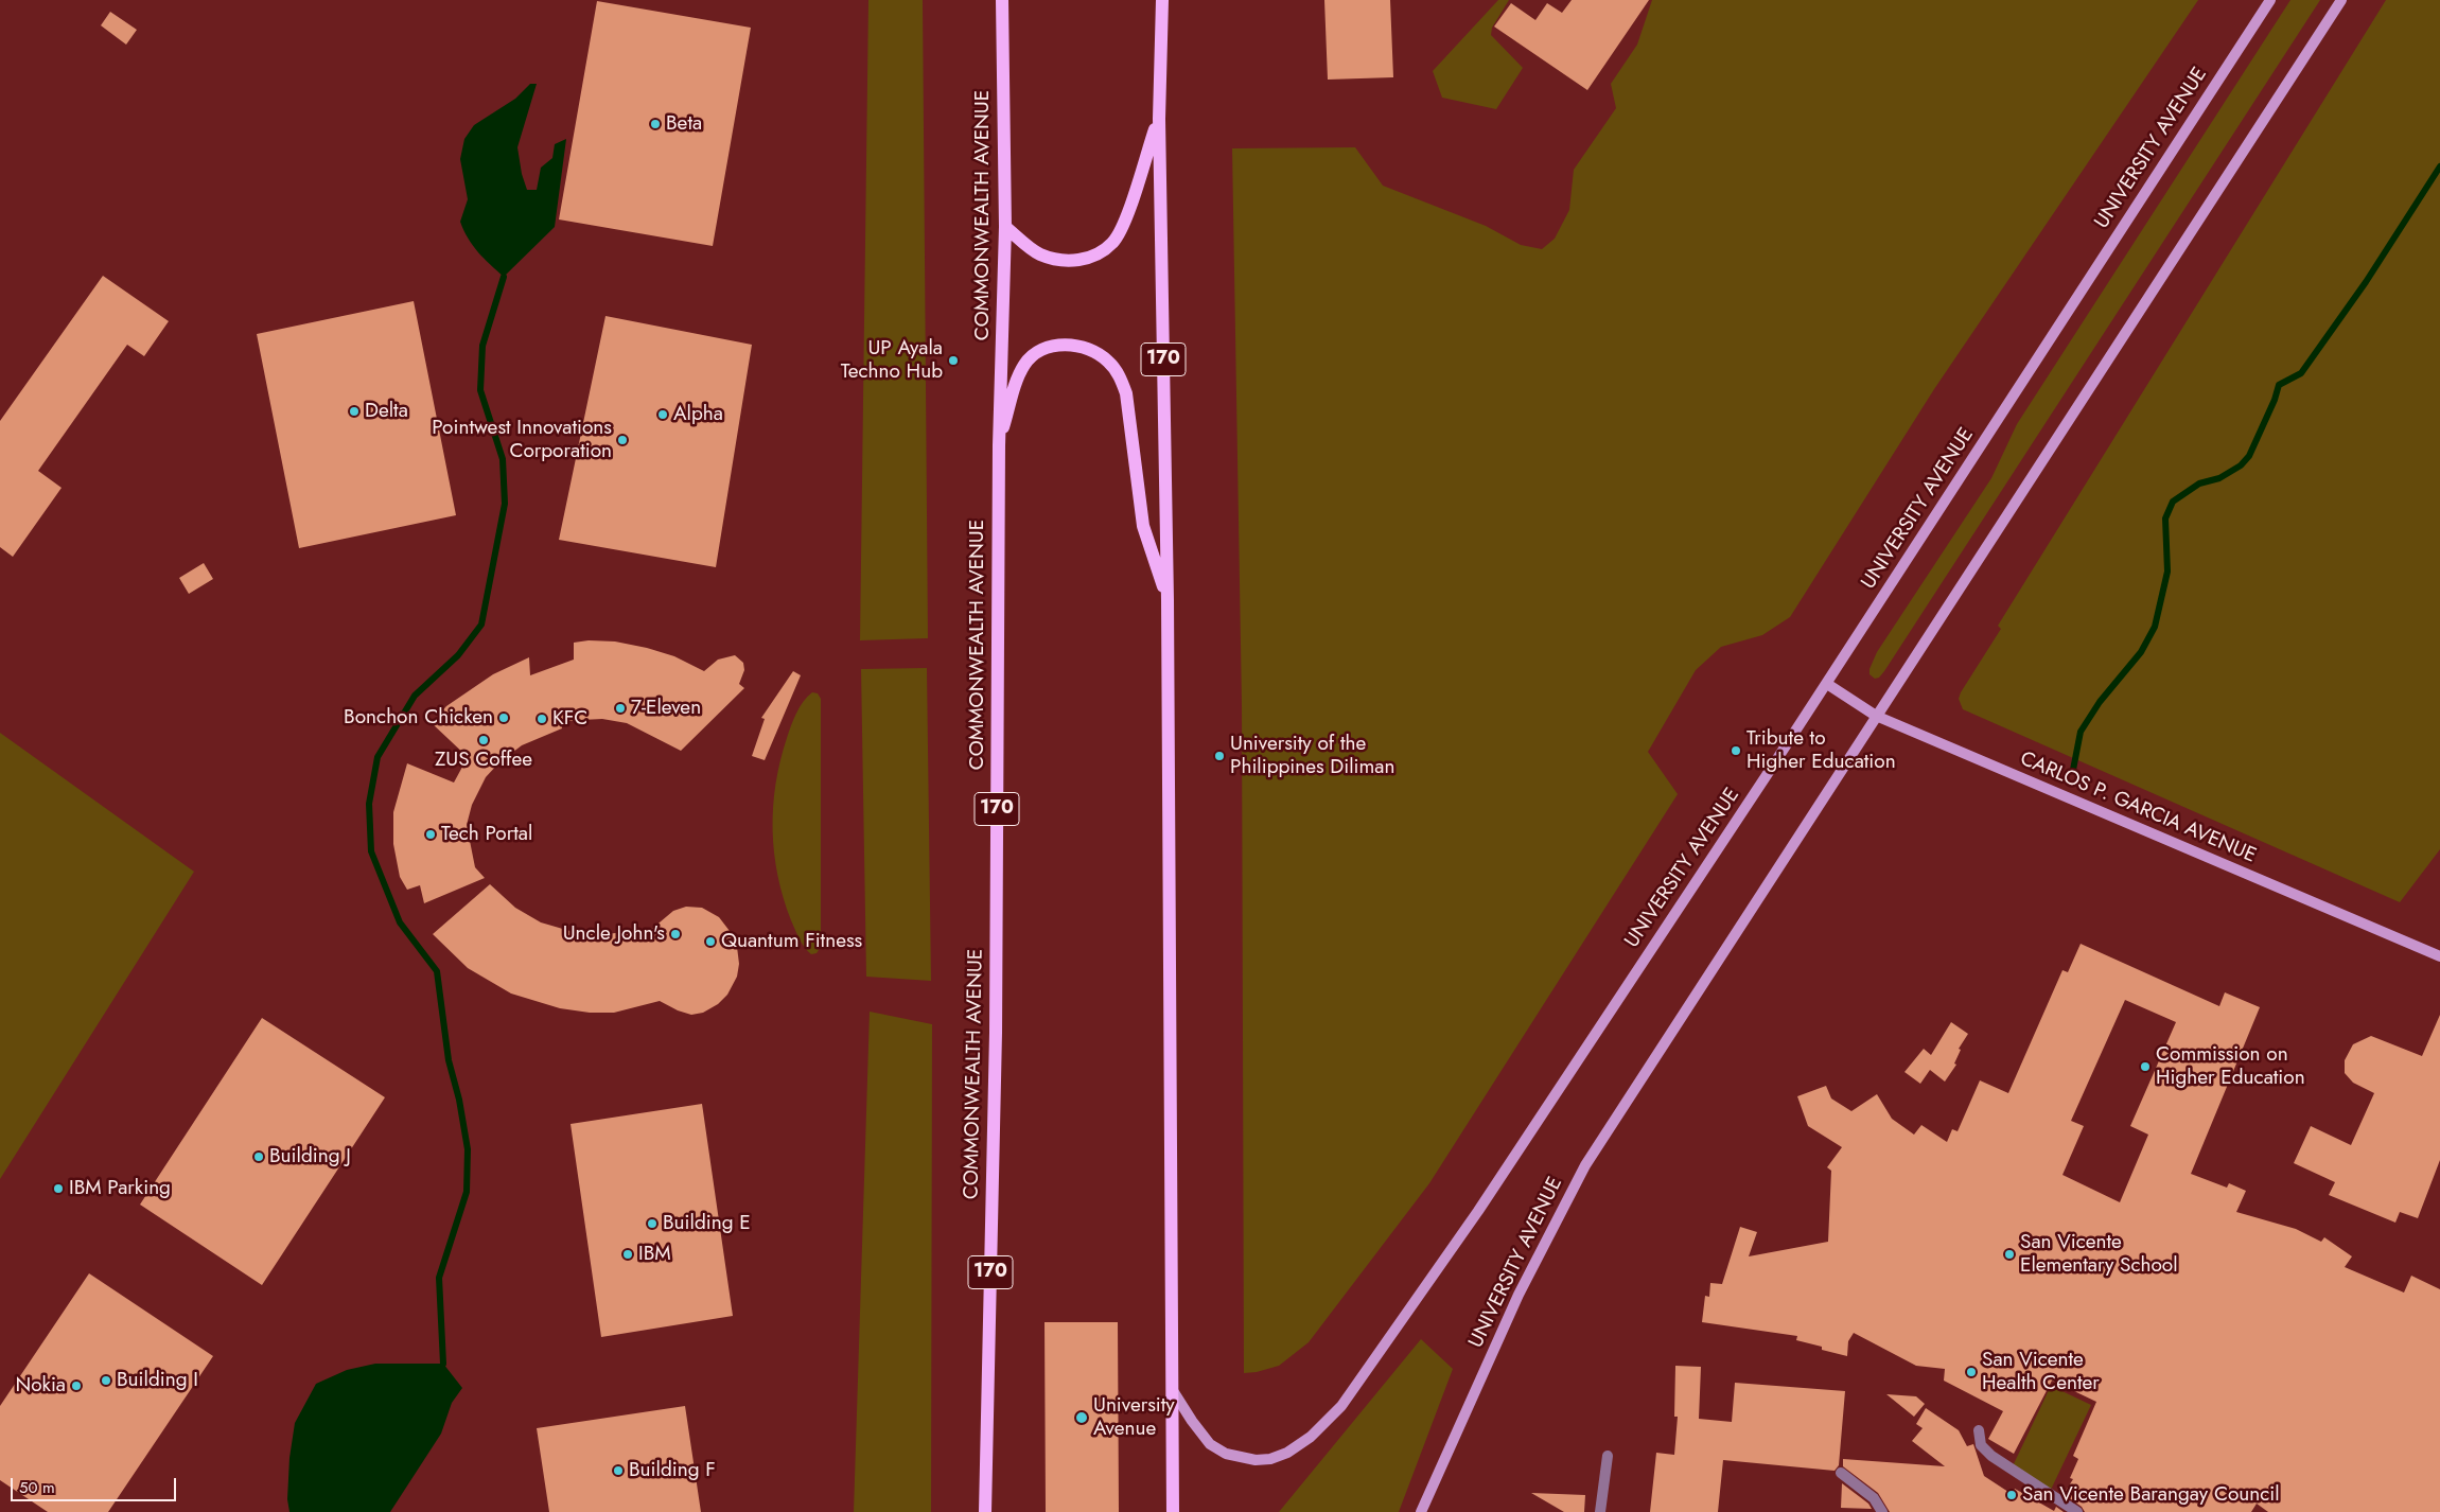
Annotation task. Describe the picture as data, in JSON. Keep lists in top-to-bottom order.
{
  "streets": {
    "main road": [
      "UNIVERSITY AVENUE",
      "COMMONWEALTH AVENUE",
      "170",
      "CARLOS P. GARCIA AVENUE"
    ]
  },
  "crossings": [
    ["UNIVERSITY AVENUE", "170"],
    ["UNIVERSITY AVENUE", "CARLOS P. GARCIA AVENUE"]
  ],
  "places": [
    "Beta",
    "UP Ayala Techno Hub",
    "Delta",
    "Alpha",
    "Pointwest Innovations Corporation",
    "7-Eleven",
    "Bonchon Chicken",
    "KFC",
    "ZUS Coffee",
    "Tribute to Higher Education",
    "University of the Philippines Diliman",
    "Tech Portal",
    "Uncle John's",
    "Quantum Fitness",
    "Commission on Higher Education",
    "Building J",
    "IBM Parking",
    "Building E",
    "IBM",
    "San Vicente Elementary School",
    "San Vicente Health Center",
    "Building I",
    "Nokia",
    "University Avenue",
    "Building F",
    "San Vicente Barangay Council"
  ],
  "scale_bar": "50 m"
}
